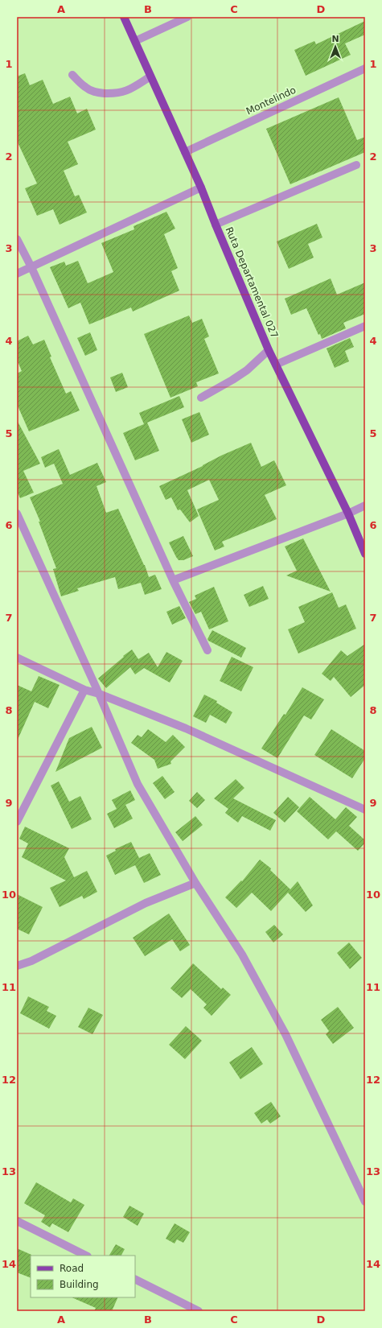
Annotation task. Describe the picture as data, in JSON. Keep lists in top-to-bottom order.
{
  "streets": {
    "main road": ["Ruta Departamental 027"],
    "street": ["Montelindo"]
  },
  "crossings": [
    ["Montelindo", "Ruta Departamental 027"]
  ],
  "legend": ["Road", "Building"],
  "north": "top",
  "grid": {
    "columns": [
      "A",
      "B",
      "C",
      "D"
    ],
    "rows": [
      "1",
      "2",
      "3",
      "4",
      "5",
      "6",
      "7",
      "8",
      "9",
      "10",
      "11",
      "12",
      "13",
      "14"
    ]
  }
}
